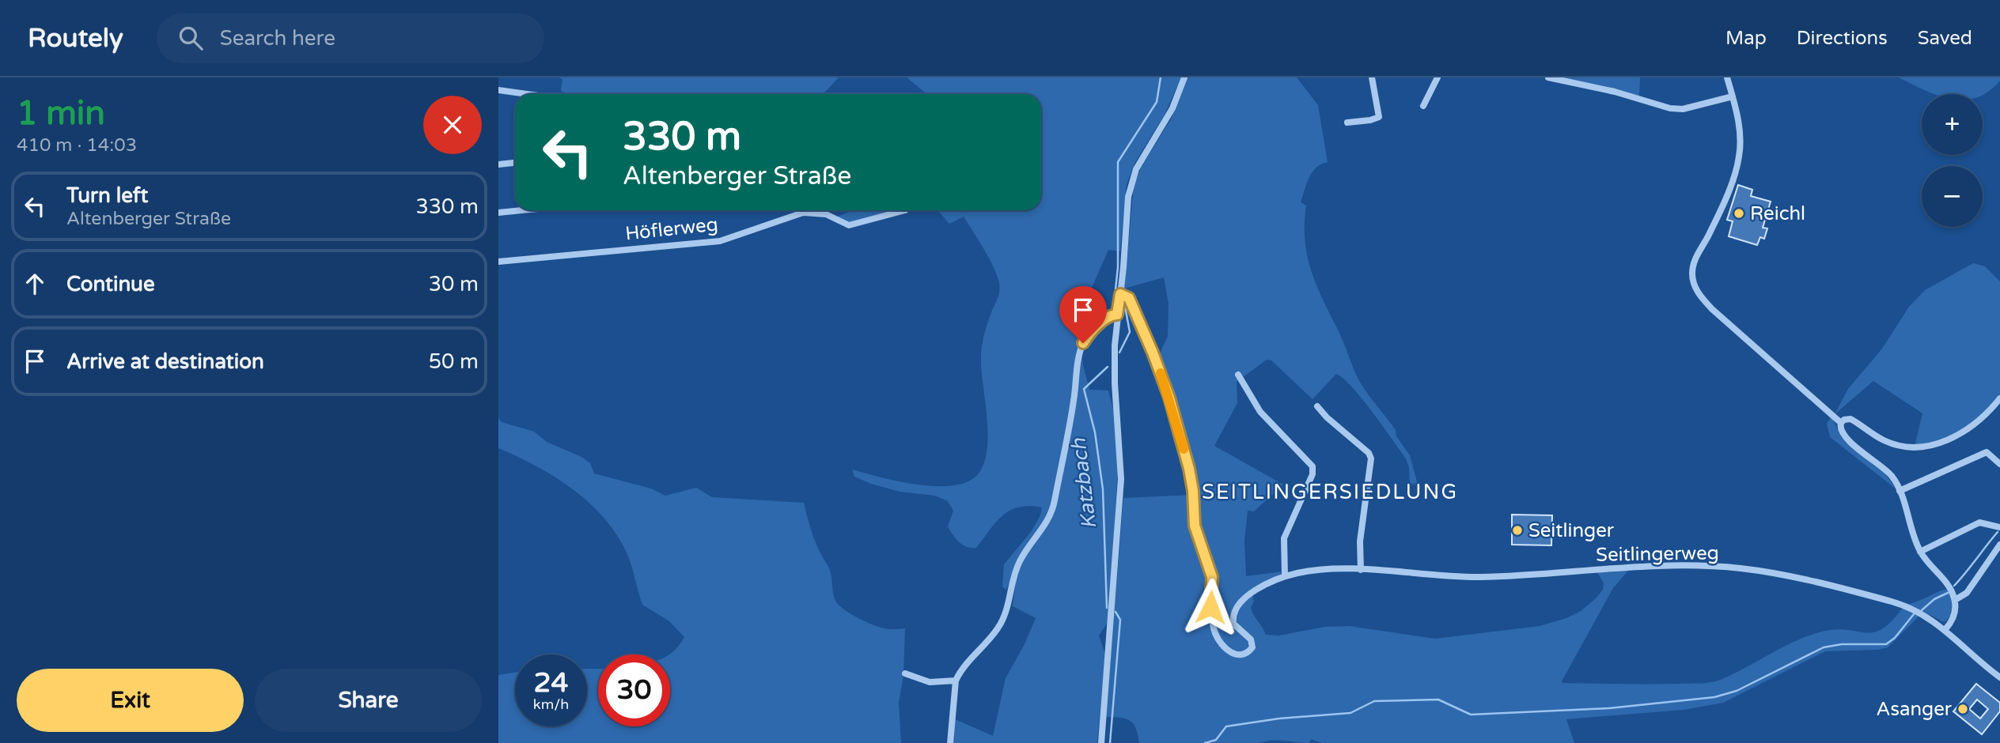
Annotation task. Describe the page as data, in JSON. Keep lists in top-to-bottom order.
{
  "streets": {
    "street": ["Höflerweg", "Seitlingerweg"]
  },
  "districts": ["SEITLINGERSIEDLUNG"],
  "water": ["Katzbach"],
  "places": ["Reichl", "Seitlinger", "Asanger"],
  "page": {
    "header": "Routely",
    "search": "Search here",
    "nav": ["Map", "Directions", "Saved"],
    "heading": ["1 min", "410 m · 14:03"],
    "map_buttons": ["+", "−"],
    "turn": ["330 m", "Altenberger Straße"],
    "list": [
      {
        "name": "Turn left",
        "note": "Altenberger Straße",
        "value": "330 m"
      },
      {
        "name": "Continue",
        "value": "30 m"
      },
      {
        "name": "Arrive at destination",
        "value": "50 m"
      }
    ],
    "speed": "24 km/h",
    "limit": "30",
    "buttons": ["Exit", "Share"]
  }
}
